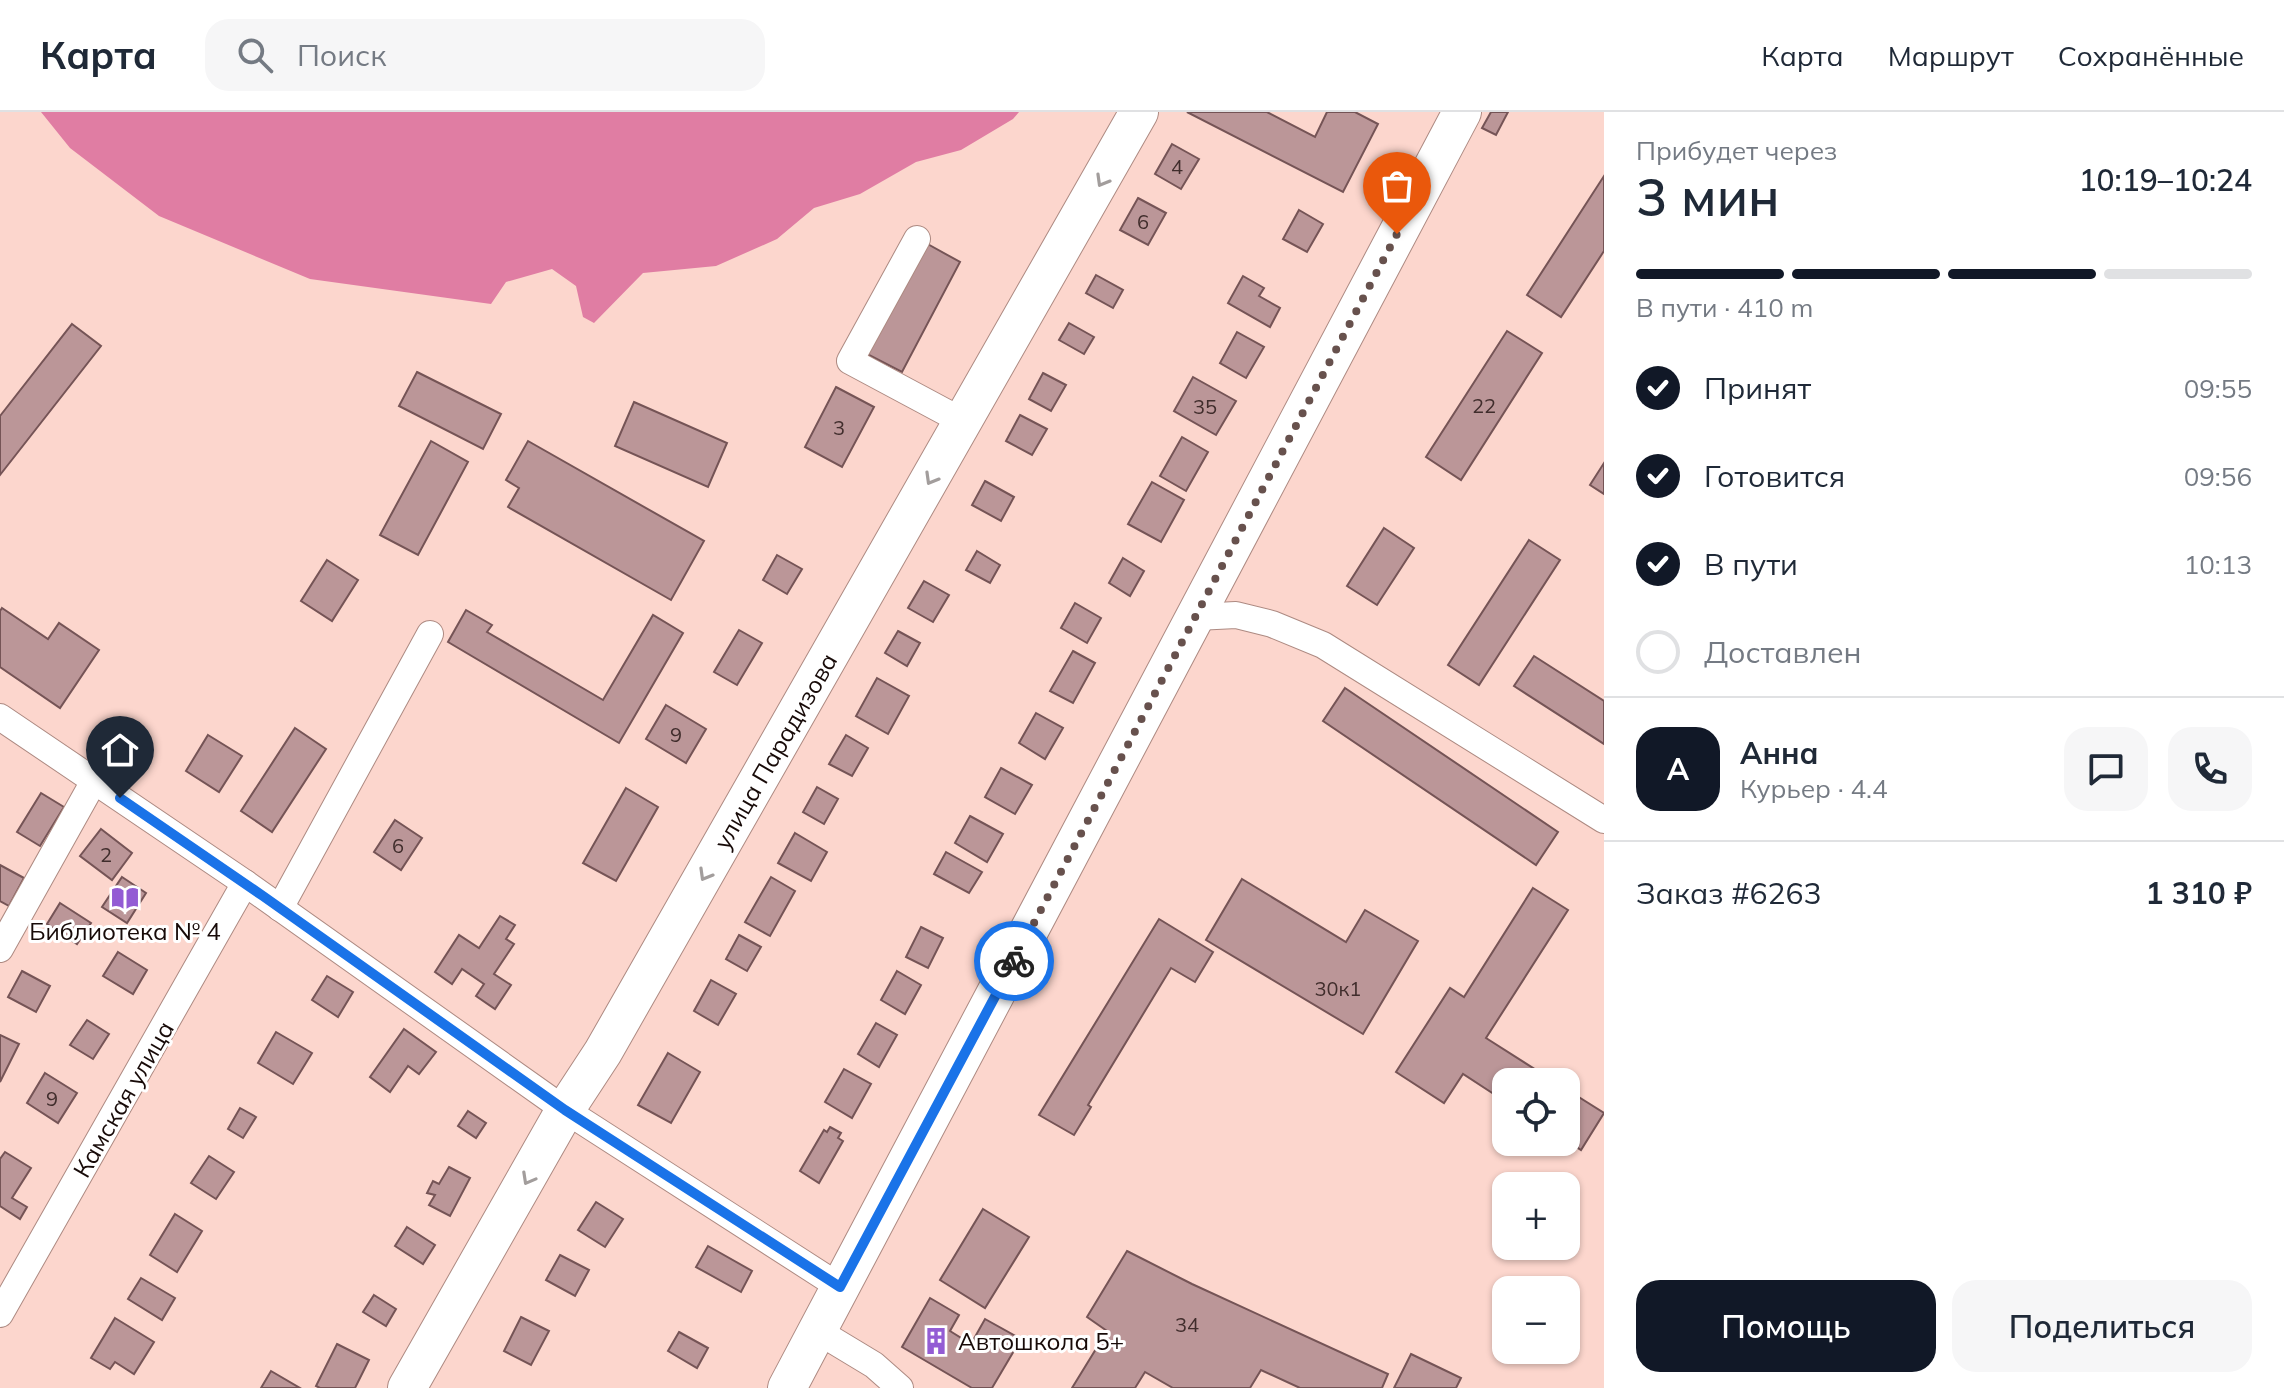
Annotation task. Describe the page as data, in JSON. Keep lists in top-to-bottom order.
{
  "streets": {
    "highway": ["улица Парадизова"],
    "street": ["Камская улица"]
  },
  "places": {
    "library": ["Библиотека № 4"],
    "building": ["Автошкола 5+"]
  },
  "house_numbers": [
    "4",
    "6",
    "22",
    "35",
    "3",
    "9",
    "6",
    "2",
    "30к1",
    "9",
    "34"
  ],
  "page": {
    "header": "Карта",
    "search": "Поиск",
    "nav": ["Карта", "Маршрут", "Сохранённые"],
    "heading": ["3 мин", "Прибудет через", "10:19–10:24"],
    "panel": [
      "Анна",
      "Курьер · 4.4",
      "Заказ #6263",
      "1 310 ₽"
    ],
    "bar": "В пути · 410 m",
    "list": [
      ["Принят", "09:55"],
      ["Готовится", "09:56"],
      ["В пути", "10:13"],
      "Доставлен"
    ],
    "round": "А",
    "map_buttons": ["+", "−"],
    "buttons": ["Помощь", "Поделиться"]
  }
}
